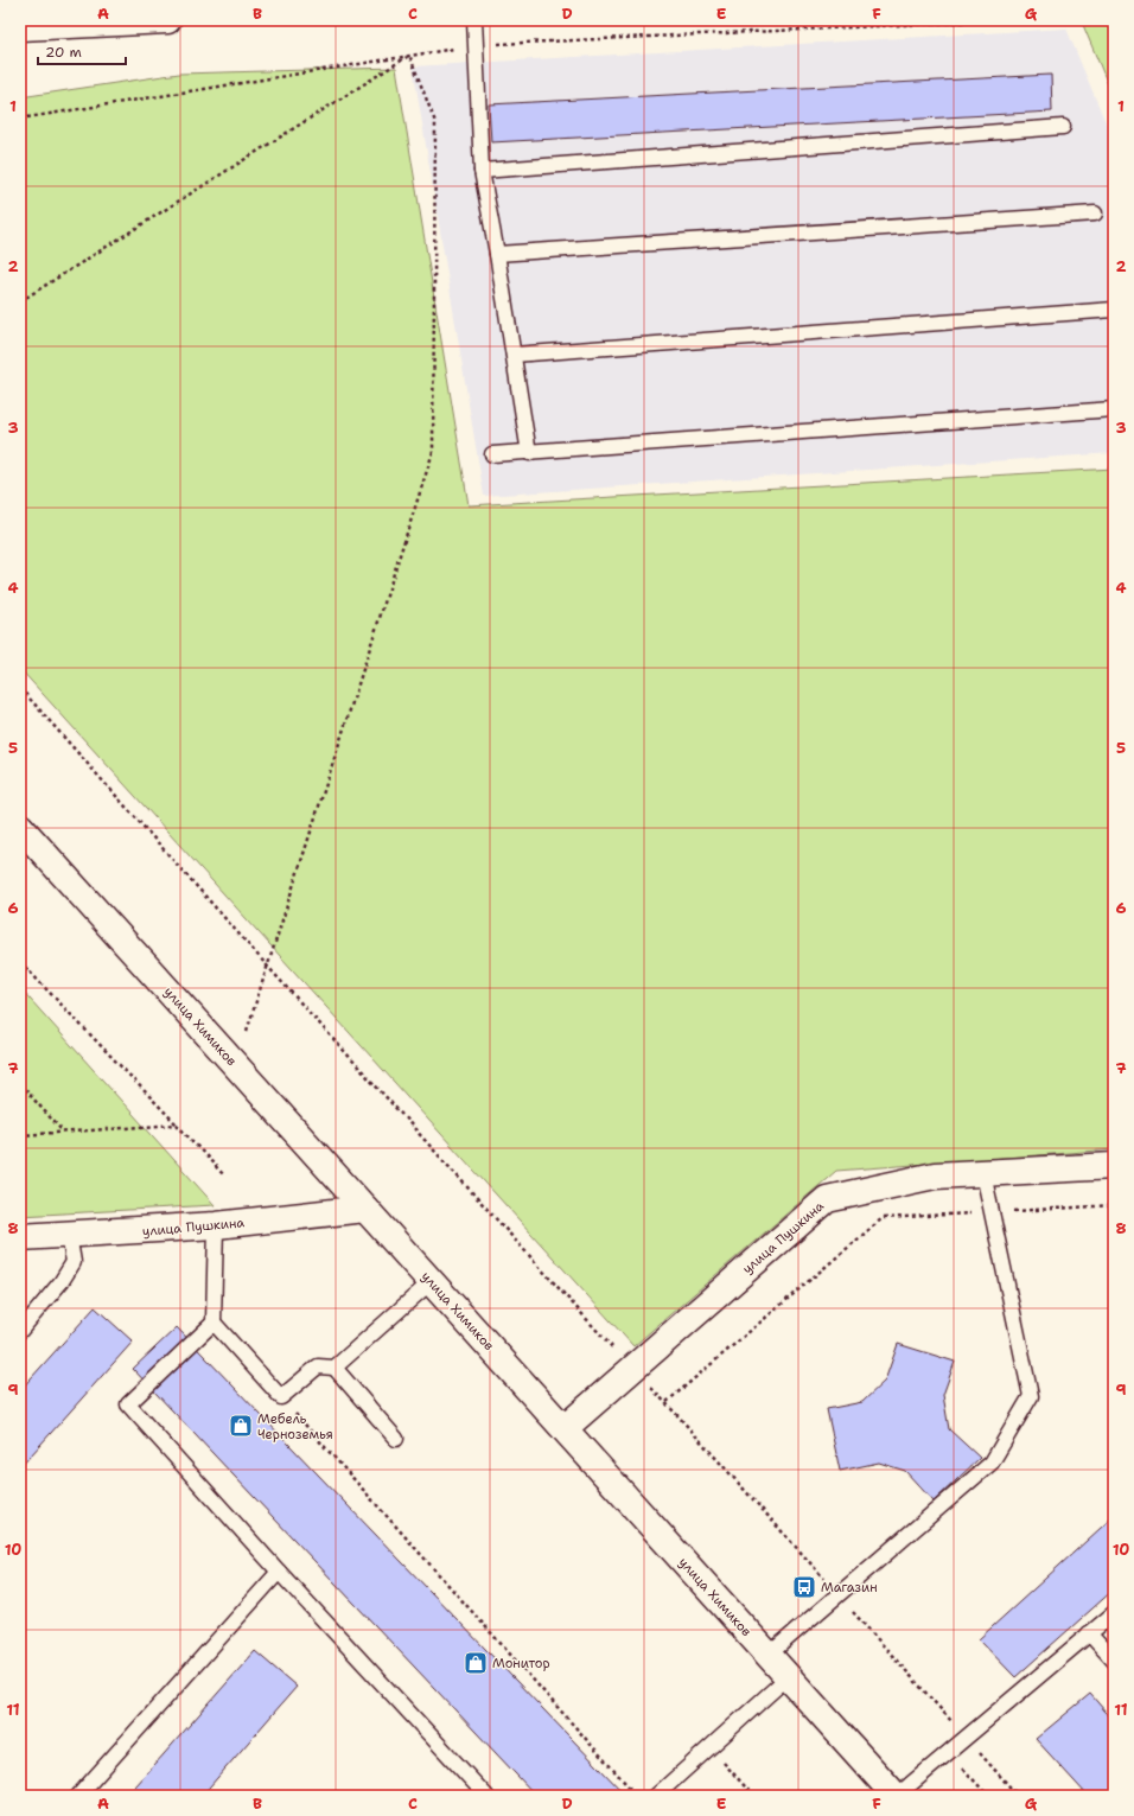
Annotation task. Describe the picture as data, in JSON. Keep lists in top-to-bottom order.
{
  "streets": {
    "street": ["улица Химиков", "улица Пушкина"]
  },
  "crossings": [
    ["улица Химиков", "улица Пушкина"]
  ],
  "places": {
    "shop": ["Мебель Черноземья", "Монитор"],
    "bus stop": ["Магазин"]
  },
  "scale_bar": "20 m",
  "grid": {
    "columns": [
      "A",
      "B",
      "C",
      "D",
      "E",
      "F",
      "G"
    ],
    "rows": [
      "1",
      "2",
      "3",
      "4",
      "5",
      "6",
      "7",
      "8",
      "9",
      "10",
      "11"
    ]
  }
}
